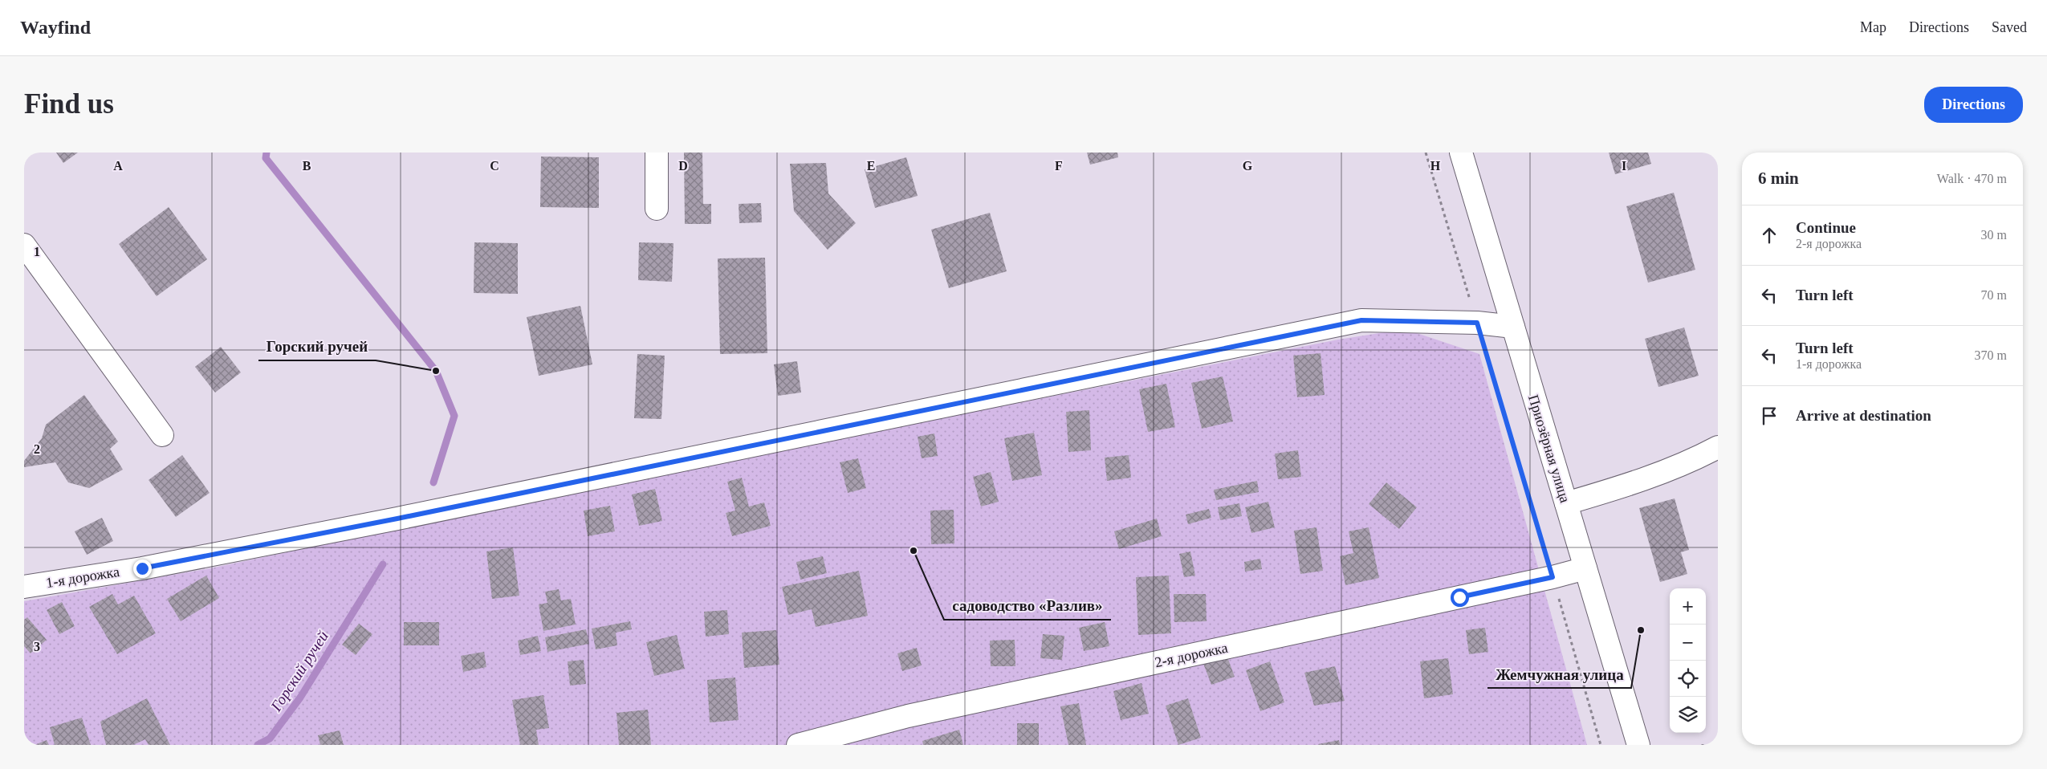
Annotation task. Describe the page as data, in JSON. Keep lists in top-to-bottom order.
{
  "streets": {
    "street": ["Приозёрная улица", "1-я дорожка", "2-я дорожка"]
  },
  "crossings": [
    ["Приозёрная улица", "1-я дорожка"],
    ["Приозёрная улица", "2-я дорожка"]
  ],
  "water": ["Горский ручей"],
  "places": ["Горский ручей", "садоводство «Разлив»", "Жемчужная улица"],
  "page": {
    "header": "Wayfind",
    "nav": ["Map", "Directions", "Saved"],
    "buttons": "Directions",
    "title": "Find us",
    "heading": ["6 min", "Walk · 470 m"],
    "list": [
      ["Continue", "2-я дорожка", "30 m"],
      ["Turn left", "70 m"],
      ["Turn left", "1-я дорожка", "370 m"],
      "Arrive at destination"
    ],
    "map_buttons": ["+", "−"]
  },
  "grid": {
    "columns": [
      "A",
      "B",
      "C",
      "D",
      "E",
      "F",
      "G",
      "H",
      "I"
    ],
    "rows": ["1", "2", "3"]
  }
}
